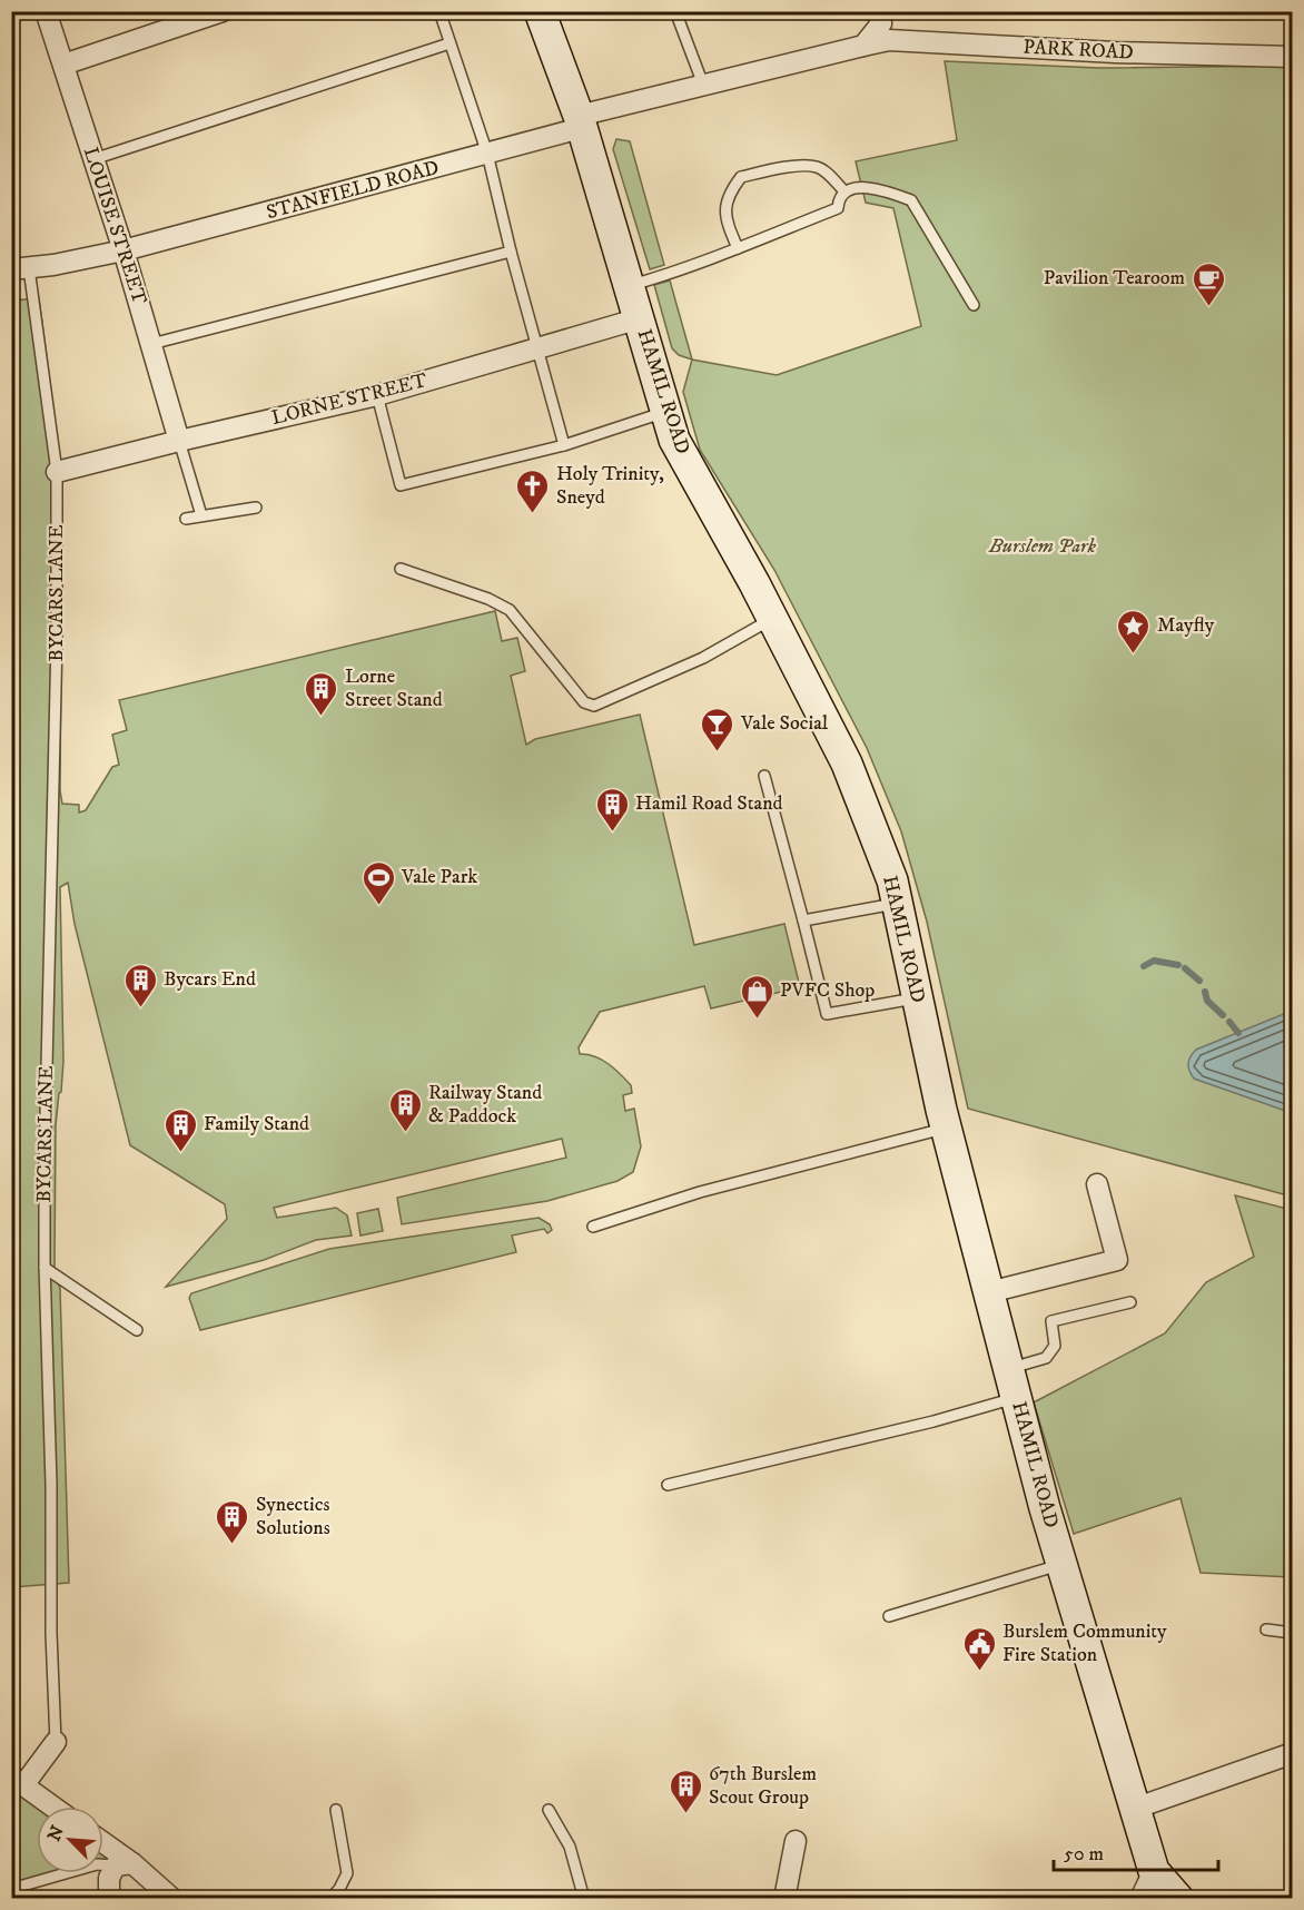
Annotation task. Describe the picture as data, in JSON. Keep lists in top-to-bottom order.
{
  "streets": {
    "street": [
      "PARK ROAD",
      "STANFIELD ROAD",
      "LOUISE STREET",
      "HAMIL ROAD",
      "LORNE STREET",
      "BYCARS LANE"
    ]
  },
  "crossings": [
    ["PARK ROAD", "STANFIELD ROAD"],
    ["PARK ROAD", "HAMIL ROAD"],
    ["STANFIELD ROAD", "LOUISE STREET"],
    ["STANFIELD ROAD", "HAMIL ROAD"],
    ["STANFIELD ROAD", "BYCARS LANE"],
    ["LOUISE STREET", "LORNE STREET"],
    ["HAMIL ROAD", "LORNE STREET"],
    ["LORNE STREET", "BYCARS LANE"]
  ],
  "parks": ["Burslem Park"],
  "places": {
    "cafe": ["Pavilion Tearoom"],
    "church": ["Holy Trinity, Sneyd"],
    "place": ["Mayfly"],
    "building": [
      "Lorne Street Stand",
      "Hamil Road Stand",
      "Bycars End",
      "Railway Stand & Paddock",
      "Family Stand",
      "Synectics Solutions",
      "67th Burslem Scout Group"
    ],
    "bar": ["Vale Social"],
    "sports": ["Vale Park"],
    "shop": ["PVFC Shop"],
    "public building": ["Burslem Community Fire Station"]
  },
  "scale_bar": "50 m",
  "north": "top left"
}
